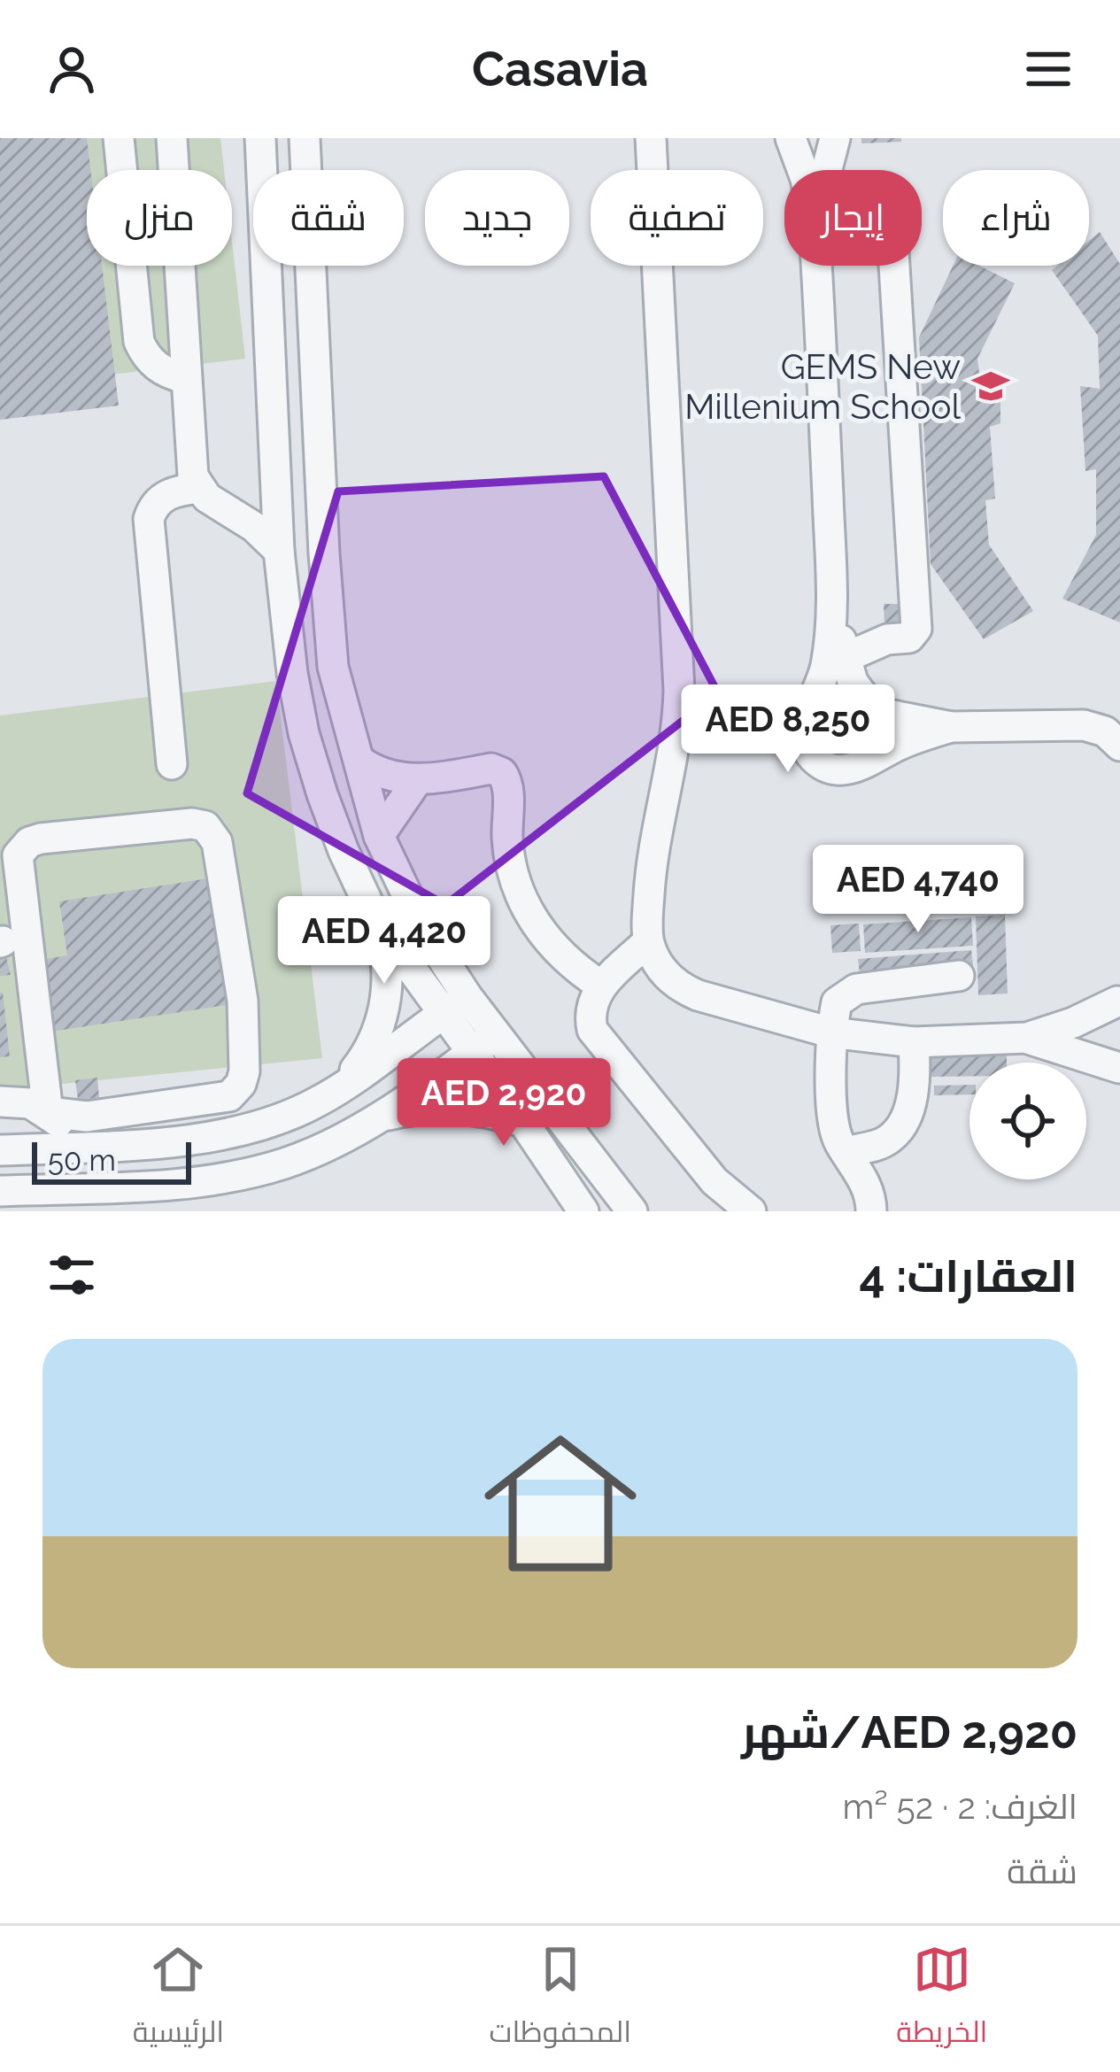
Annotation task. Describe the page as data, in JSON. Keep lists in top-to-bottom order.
{
  "places": {
    "school or university": ["GEMS New Millenium School"]
  },
  "scale_bar": "50 m",
  "page": {
    "header": "Casavia",
    "chip": [
      "شراء",
      "إيجار",
      "تصفية",
      "جديد",
      "شقة",
      "منزل"
    ],
    "price": [
      "AED 8,250",
      "AED 4,740",
      "AED 4,420",
      "AED 2,920"
    ],
    "scale": "50 m",
    "heading": "العقارات: 4",
    "list": [
      {
        "name": "AED 2,920/شهر",
        "note": "الغرف: 2 · 52 m² · شقة"
      }
    ],
    "tabs": ["الخريطة", "المحفوظات", "الرئيسية"]
  }
}
